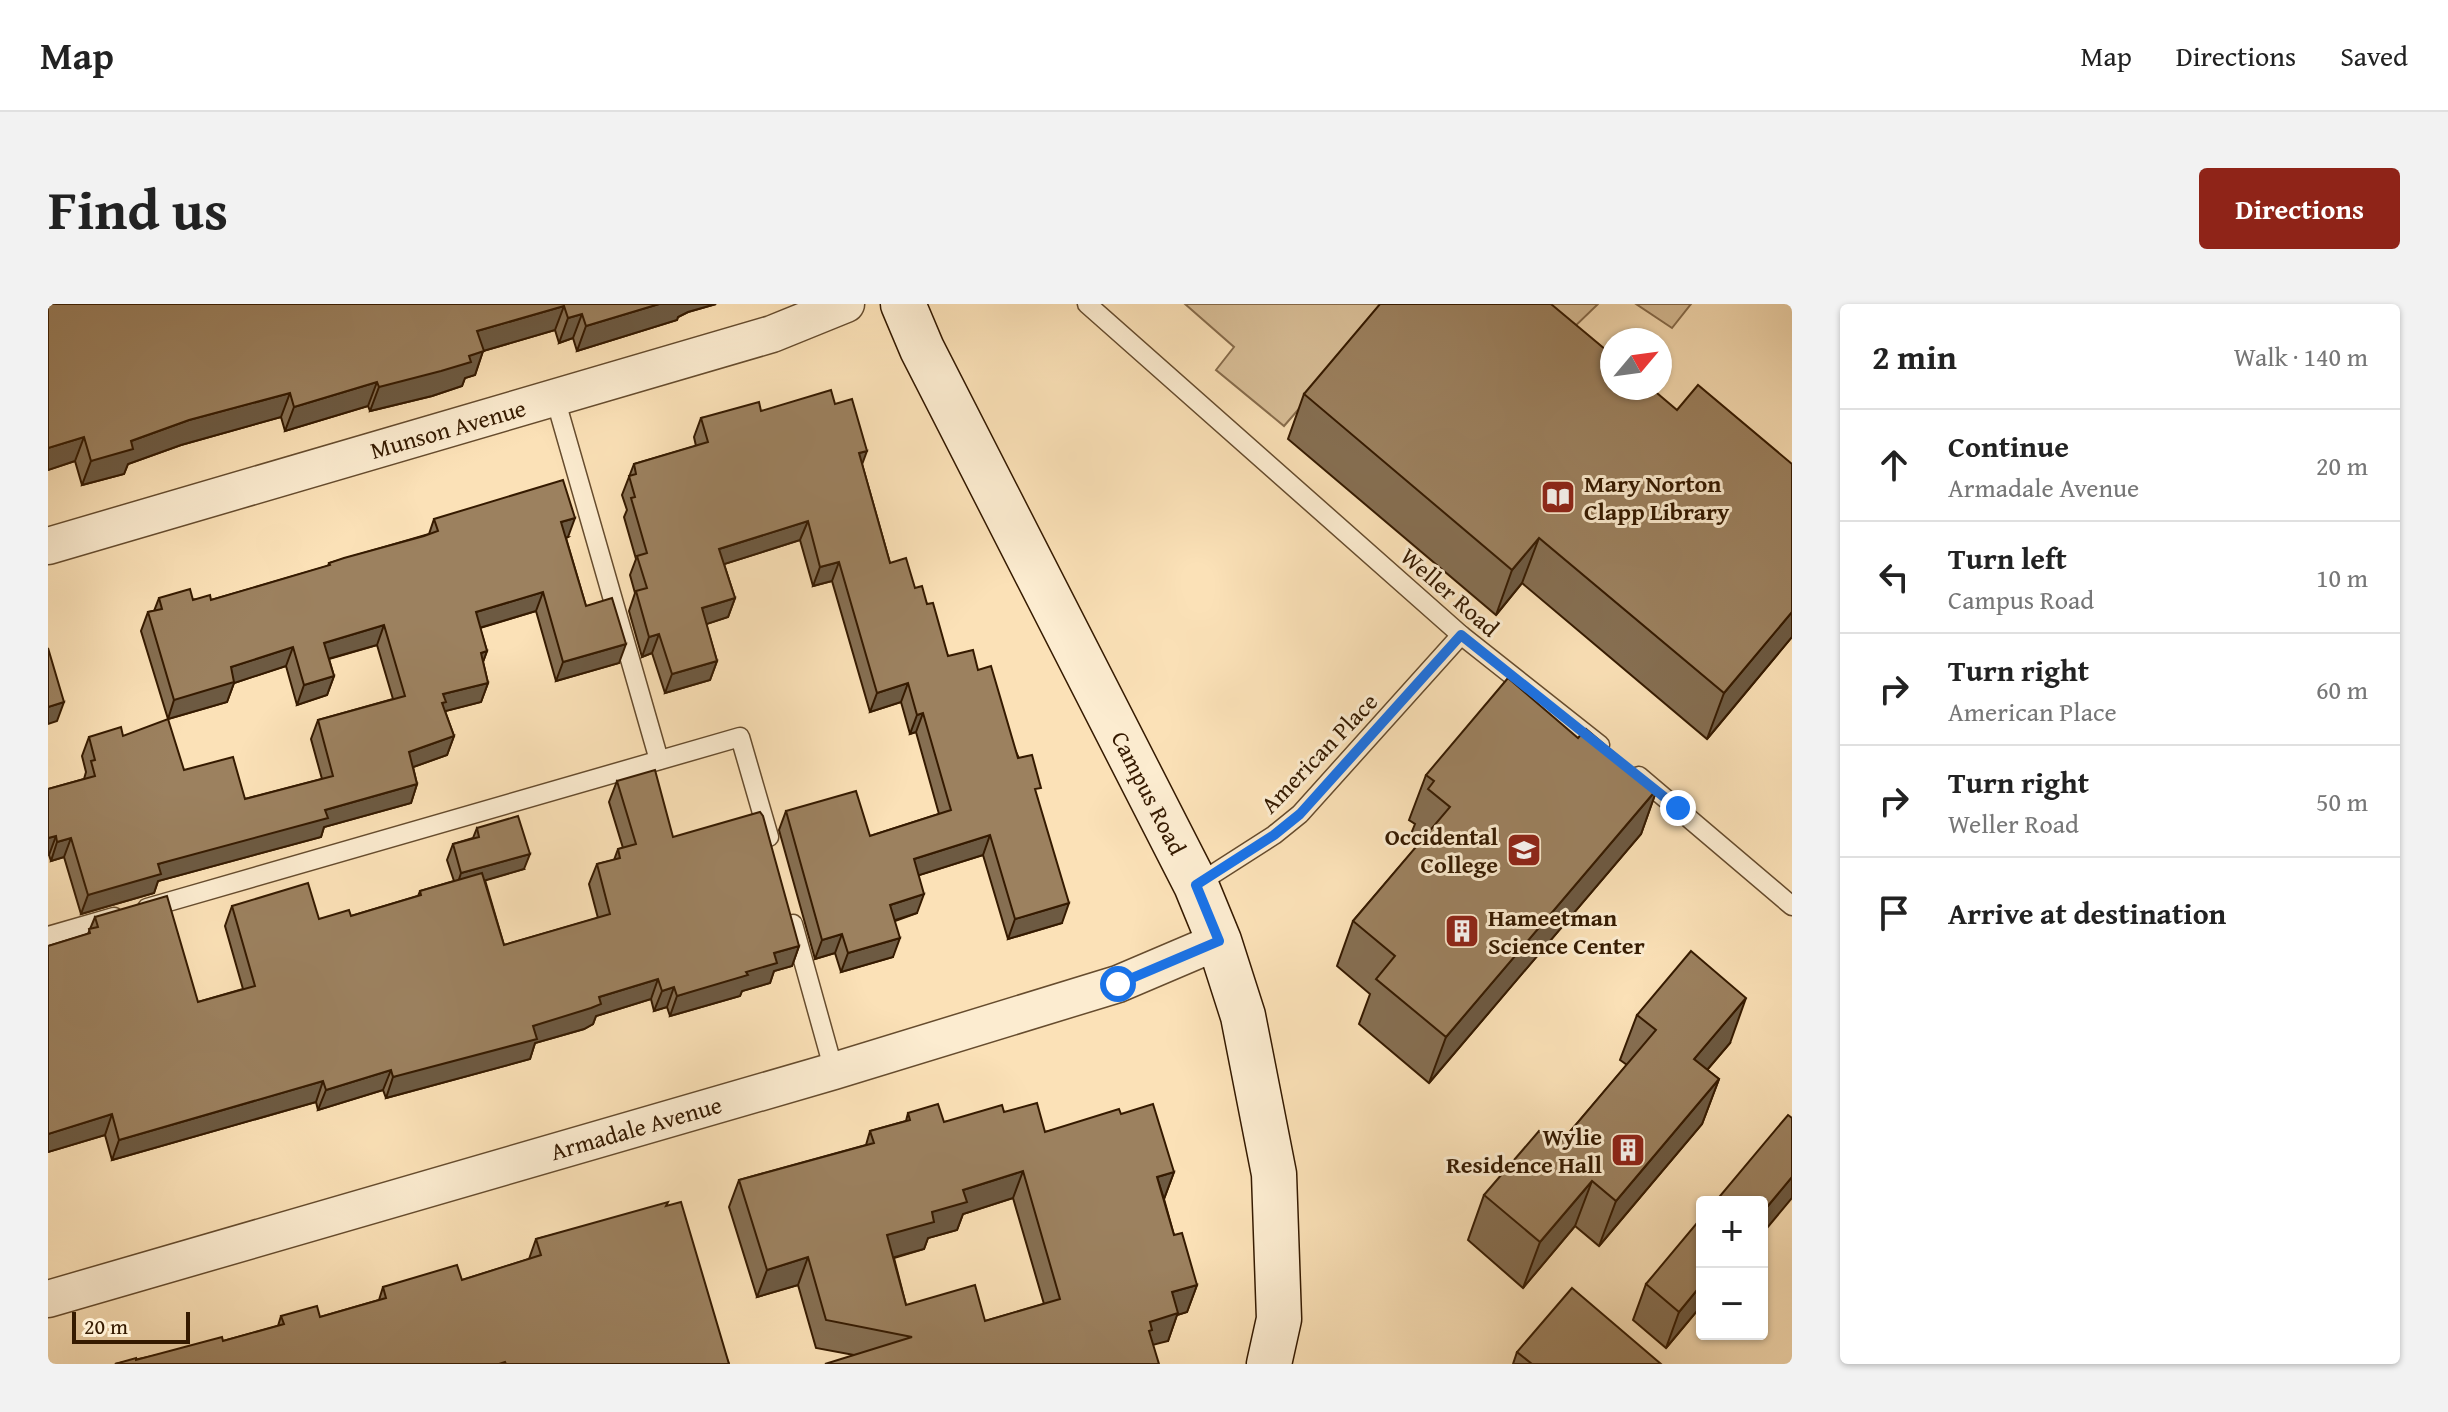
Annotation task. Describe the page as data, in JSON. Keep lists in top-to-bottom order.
{
  "streets": {
    "street": ["Munson Avenue", "Campus Road", "Armadale Avenue"],
    "lane": ["Weller Road", "American Place"]
  },
  "crossings": [
    ["Weller Road", "American Place"],
    ["American Place", "Campus Road"],
    ["Campus Road", "Armadale Avenue"]
  ],
  "places": {
    "library": ["Mary Norton Clapp Library"],
    "school or university": ["Occidental College"],
    "building": ["Hameetman Science Center", "Wylie Residence Hall"]
  },
  "scale_bar": "20 m",
  "north": "top right",
  "page": {
    "header": "Map",
    "nav": ["Map", "Directions", "Saved"],
    "title": "Find us",
    "buttons": "Directions",
    "heading": ["2 min", "Walk · 140 m"],
    "list": [
      ["Continue", "Armadale Avenue", "20 m"],
      ["Turn left", "Campus Road", "10 m"],
      ["Turn right", "American Place", "60 m"],
      ["Turn right", "Weller Road", "50 m"],
      "Arrive at destination"
    ],
    "map_buttons": ["+", "−"],
    "scale": "20 m"
  }
}
